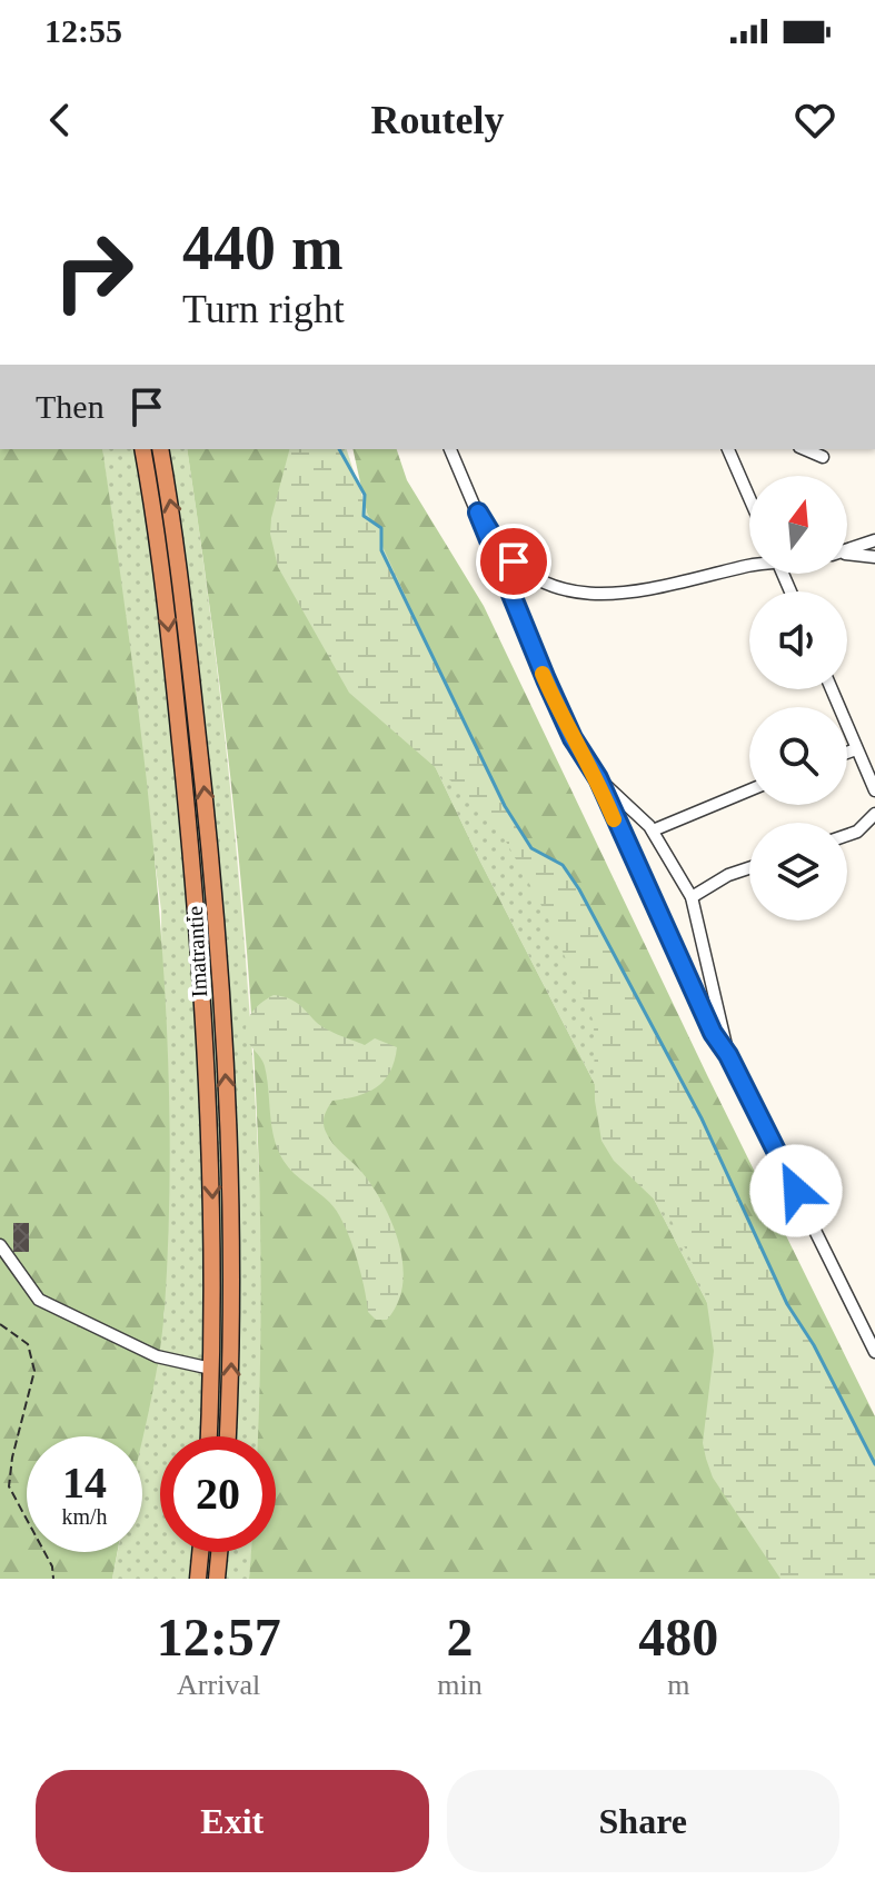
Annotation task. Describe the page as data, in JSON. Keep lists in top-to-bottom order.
{
  "streets": {
    "highway": ["Imatrantie"]
  },
  "north": "top",
  "page": {
    "status": "12:55",
    "header": "Routely",
    "turn": ["440 m", "Turn right"],
    "then": "Then",
    "speed": "14 km/h",
    "limit": "20",
    "eta": [
      "12:57",
      "Arrival",
      "2",
      "min",
      "480",
      "m"
    ],
    "buttons": ["Exit", "Share"]
  }
}
